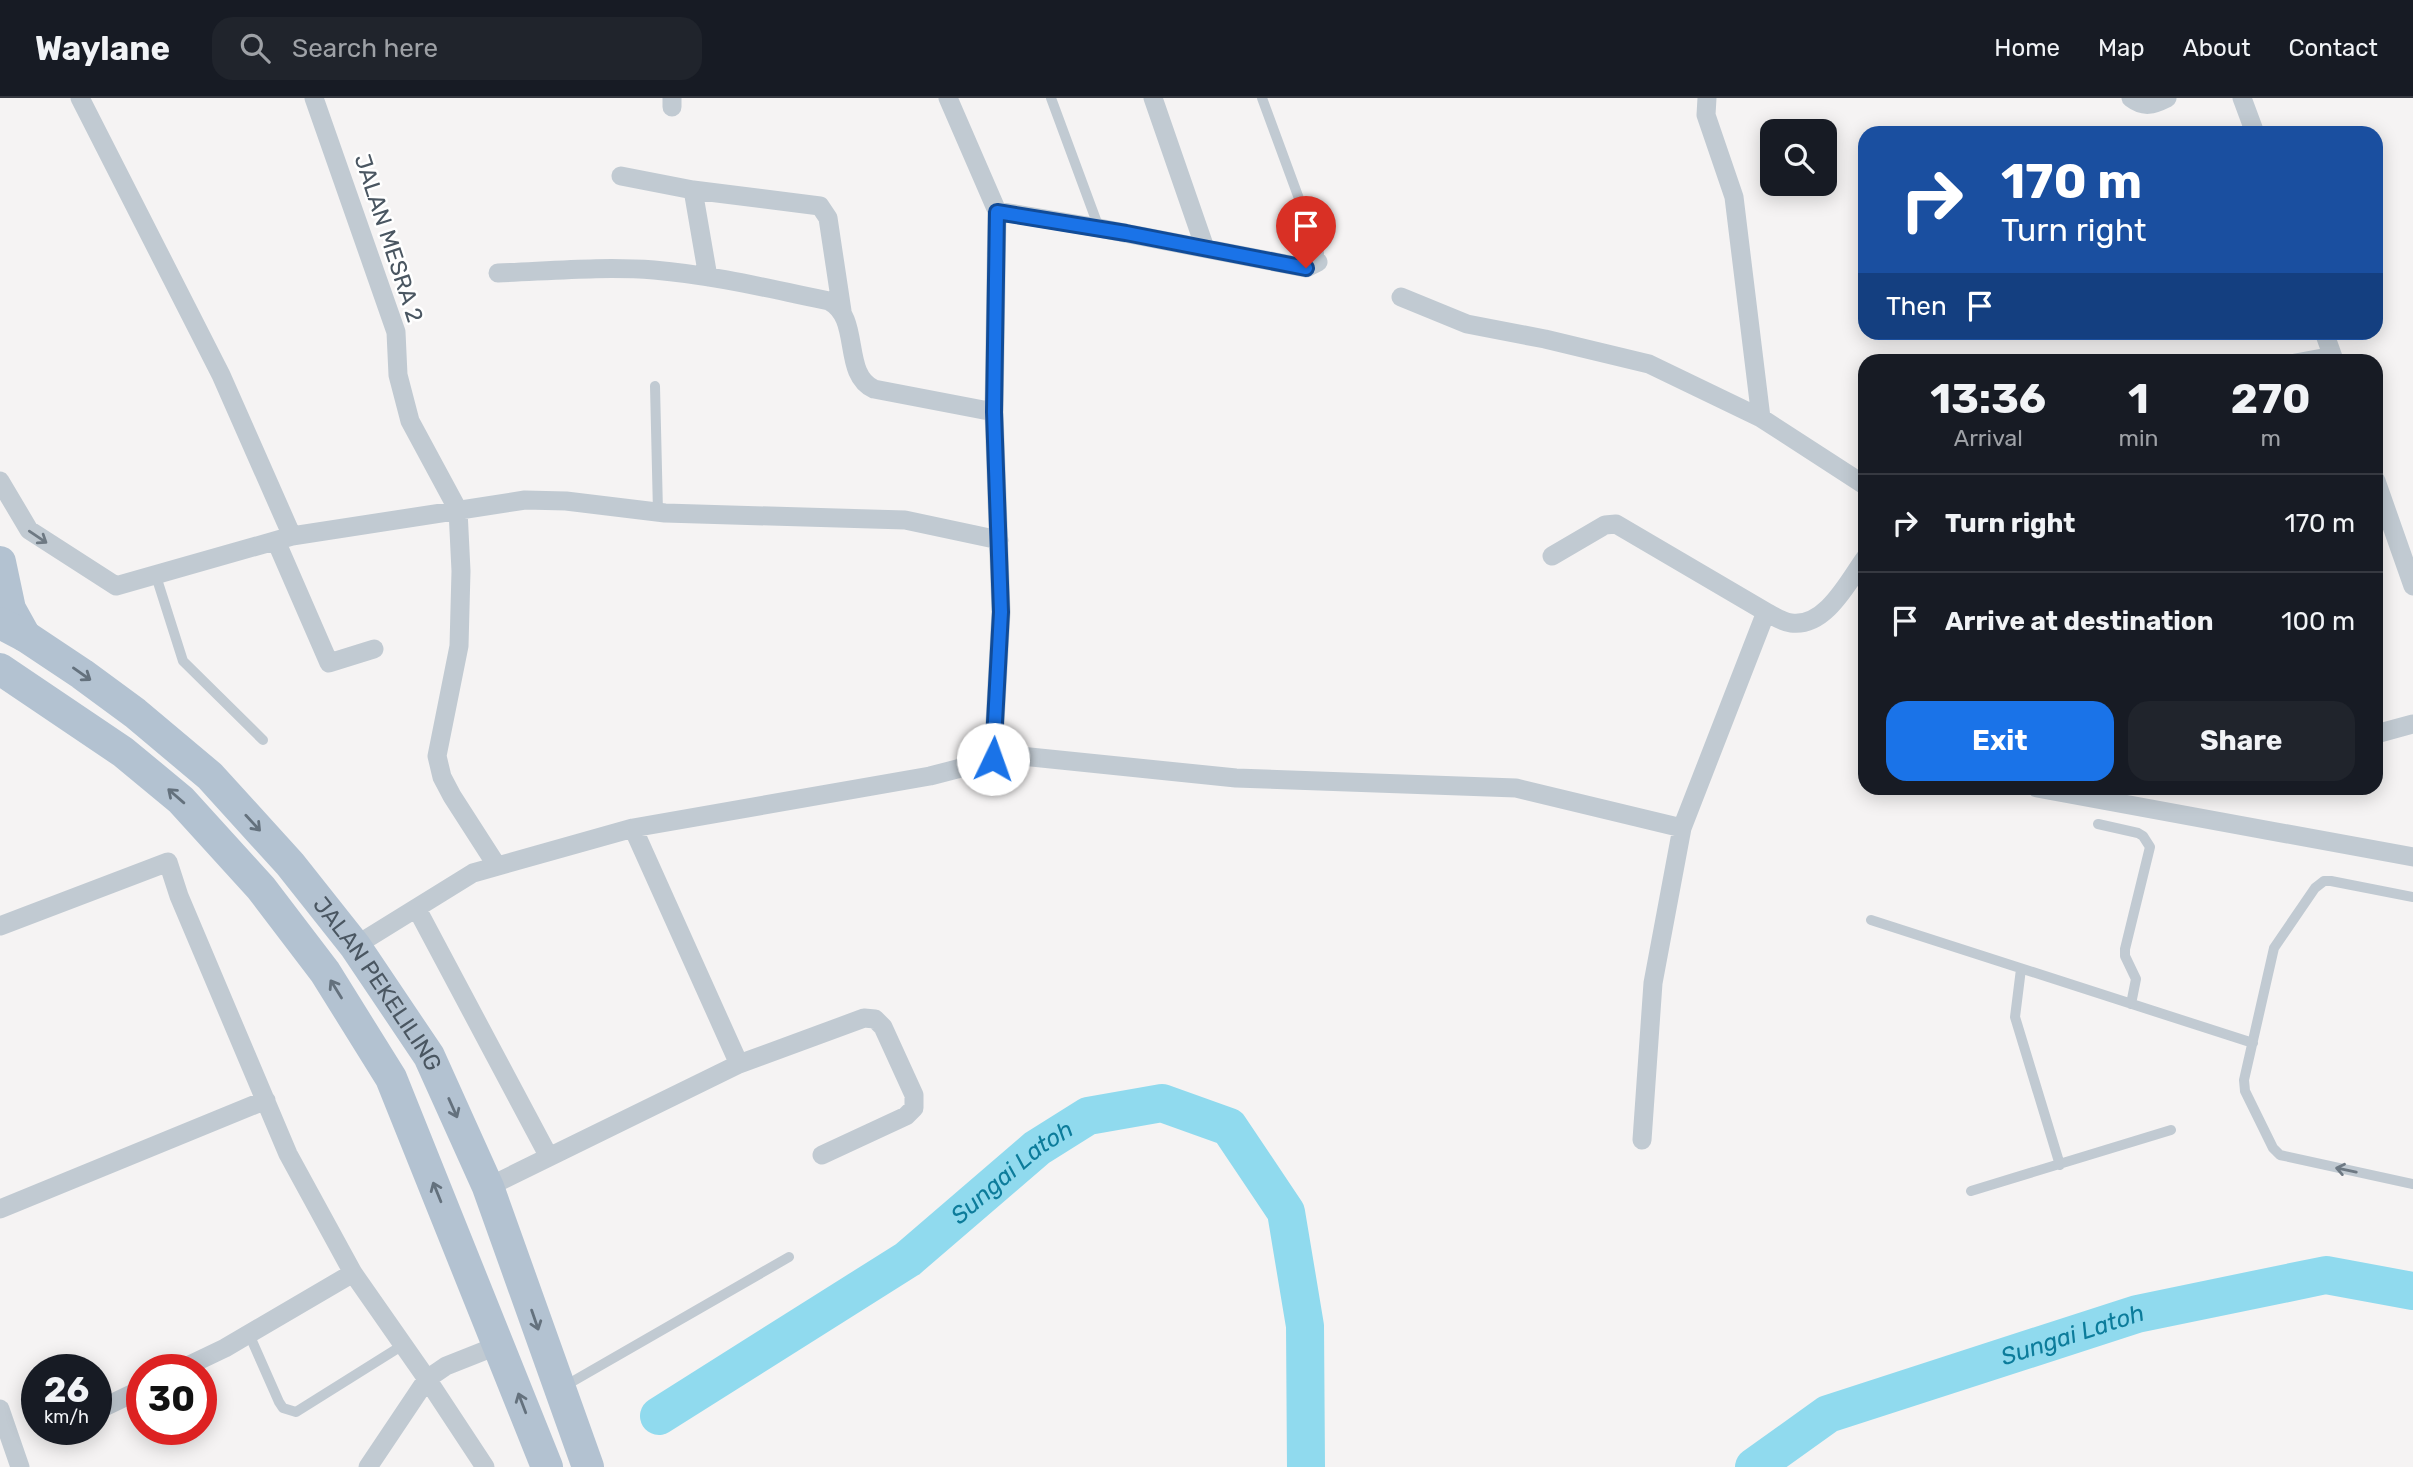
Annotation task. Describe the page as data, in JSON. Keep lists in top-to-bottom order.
{
  "streets": {
    "main road": ["JALAN PEKELILING"],
    "street": ["JALAN MESRA 2"]
  },
  "water": ["Sungai Latoh"],
  "page": {
    "header": "Waylane",
    "search": "Search here",
    "nav": [
      "Home",
      "Map",
      "About",
      "Contact"
    ],
    "turn": ["170 m", "Turn right"],
    "then": "Then",
    "eta": [
      "13:36",
      "Arrival",
      "1",
      "min",
      "270",
      "m"
    ],
    "list": [
      {
        "name": "Turn right",
        "value": "170 m"
      },
      {
        "name": "Arrive at destination",
        "value": "100 m"
      }
    ],
    "buttons": ["Exit", "Share"],
    "speed": "26 km/h",
    "limit": "30"
  }
}
